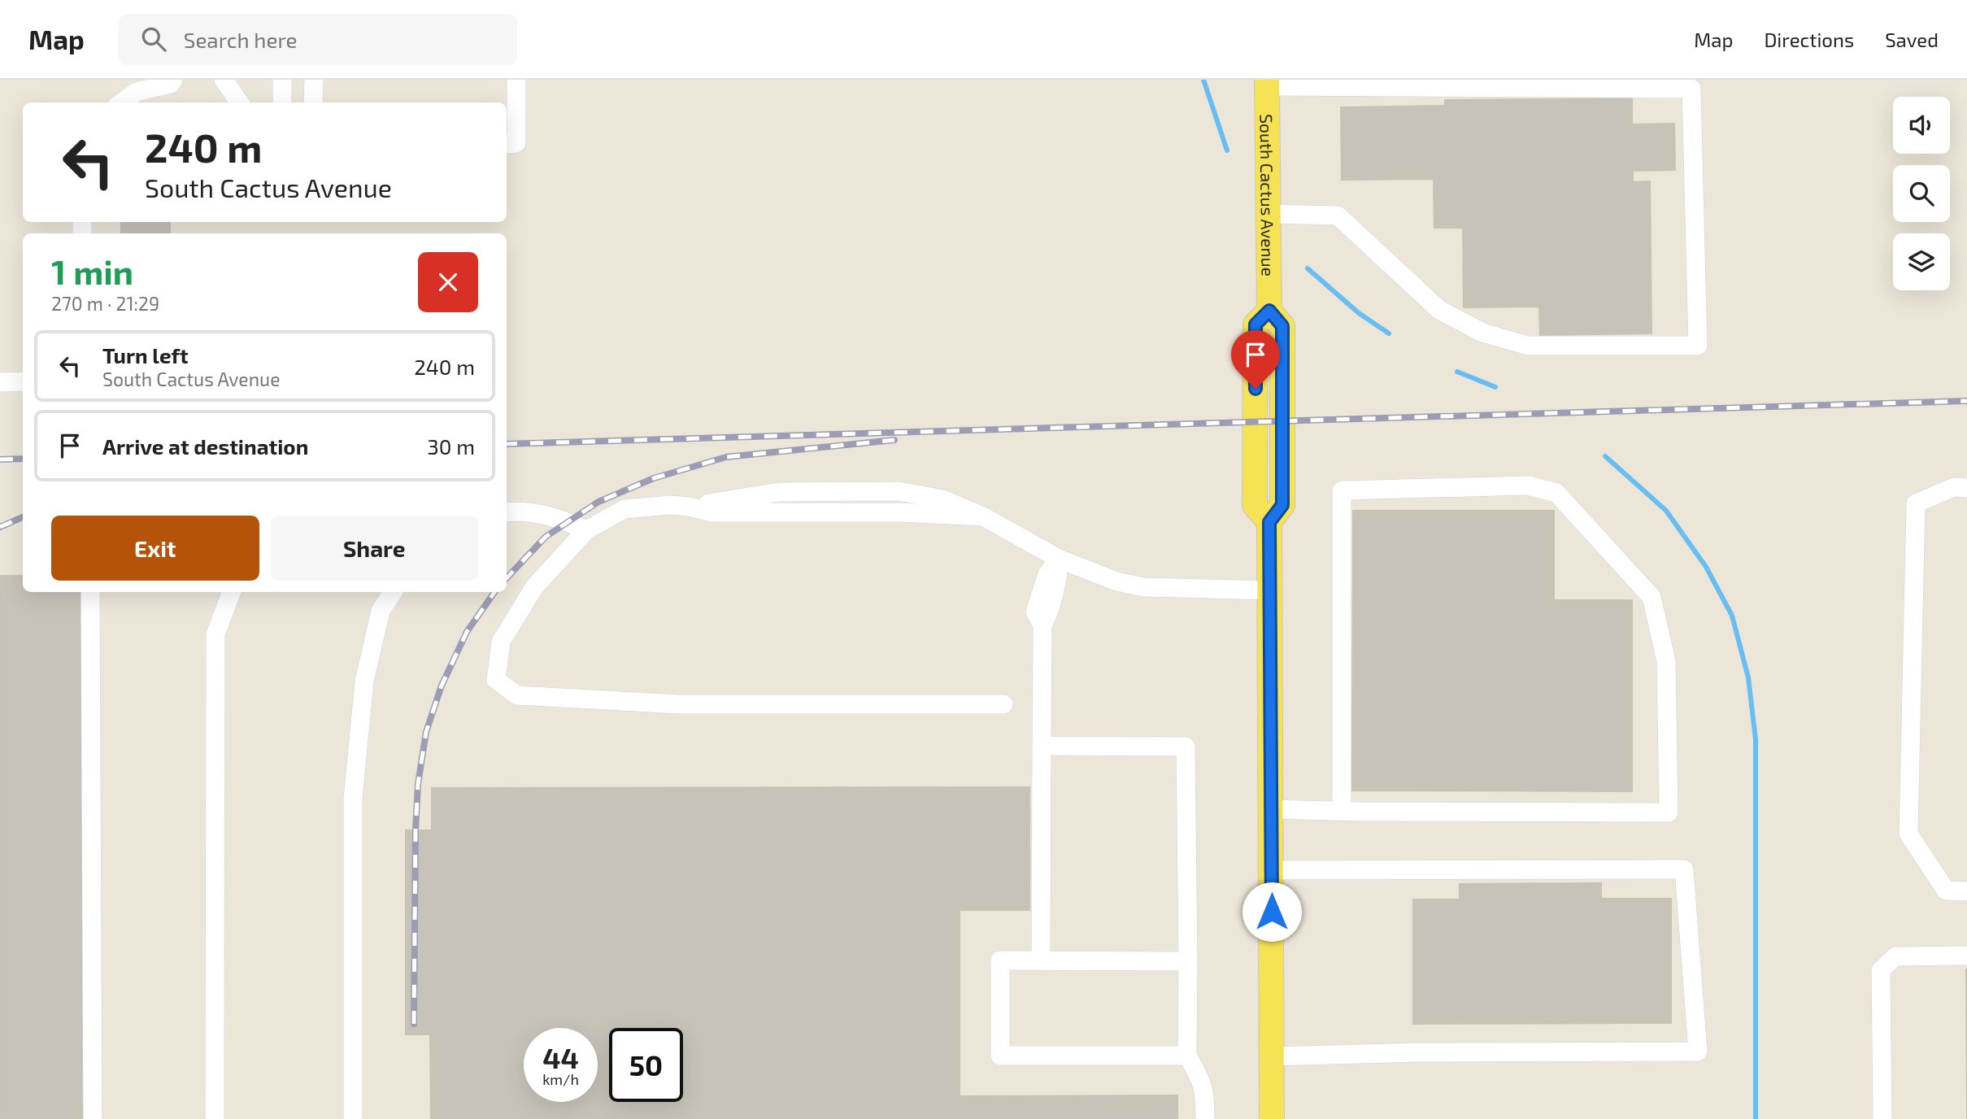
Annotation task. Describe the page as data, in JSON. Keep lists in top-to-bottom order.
{
  "streets": {
    "main road": ["South Cactus Avenue"]
  },
  "page": {
    "header": "Map",
    "search": "Search here",
    "nav": ["Map", "Directions", "Saved"],
    "turn": ["240 m", "South Cactus Avenue"],
    "heading": ["1 min", "270 m · 21:29"],
    "list": [
      {
        "name": "Turn left",
        "note": "South Cactus Avenue",
        "value": "240 m"
      },
      {
        "name": "Arrive at destination",
        "value": "30 m"
      }
    ],
    "buttons": ["Exit", "Share"],
    "speed": "44 km/h",
    "limit": "50"
  }
}
